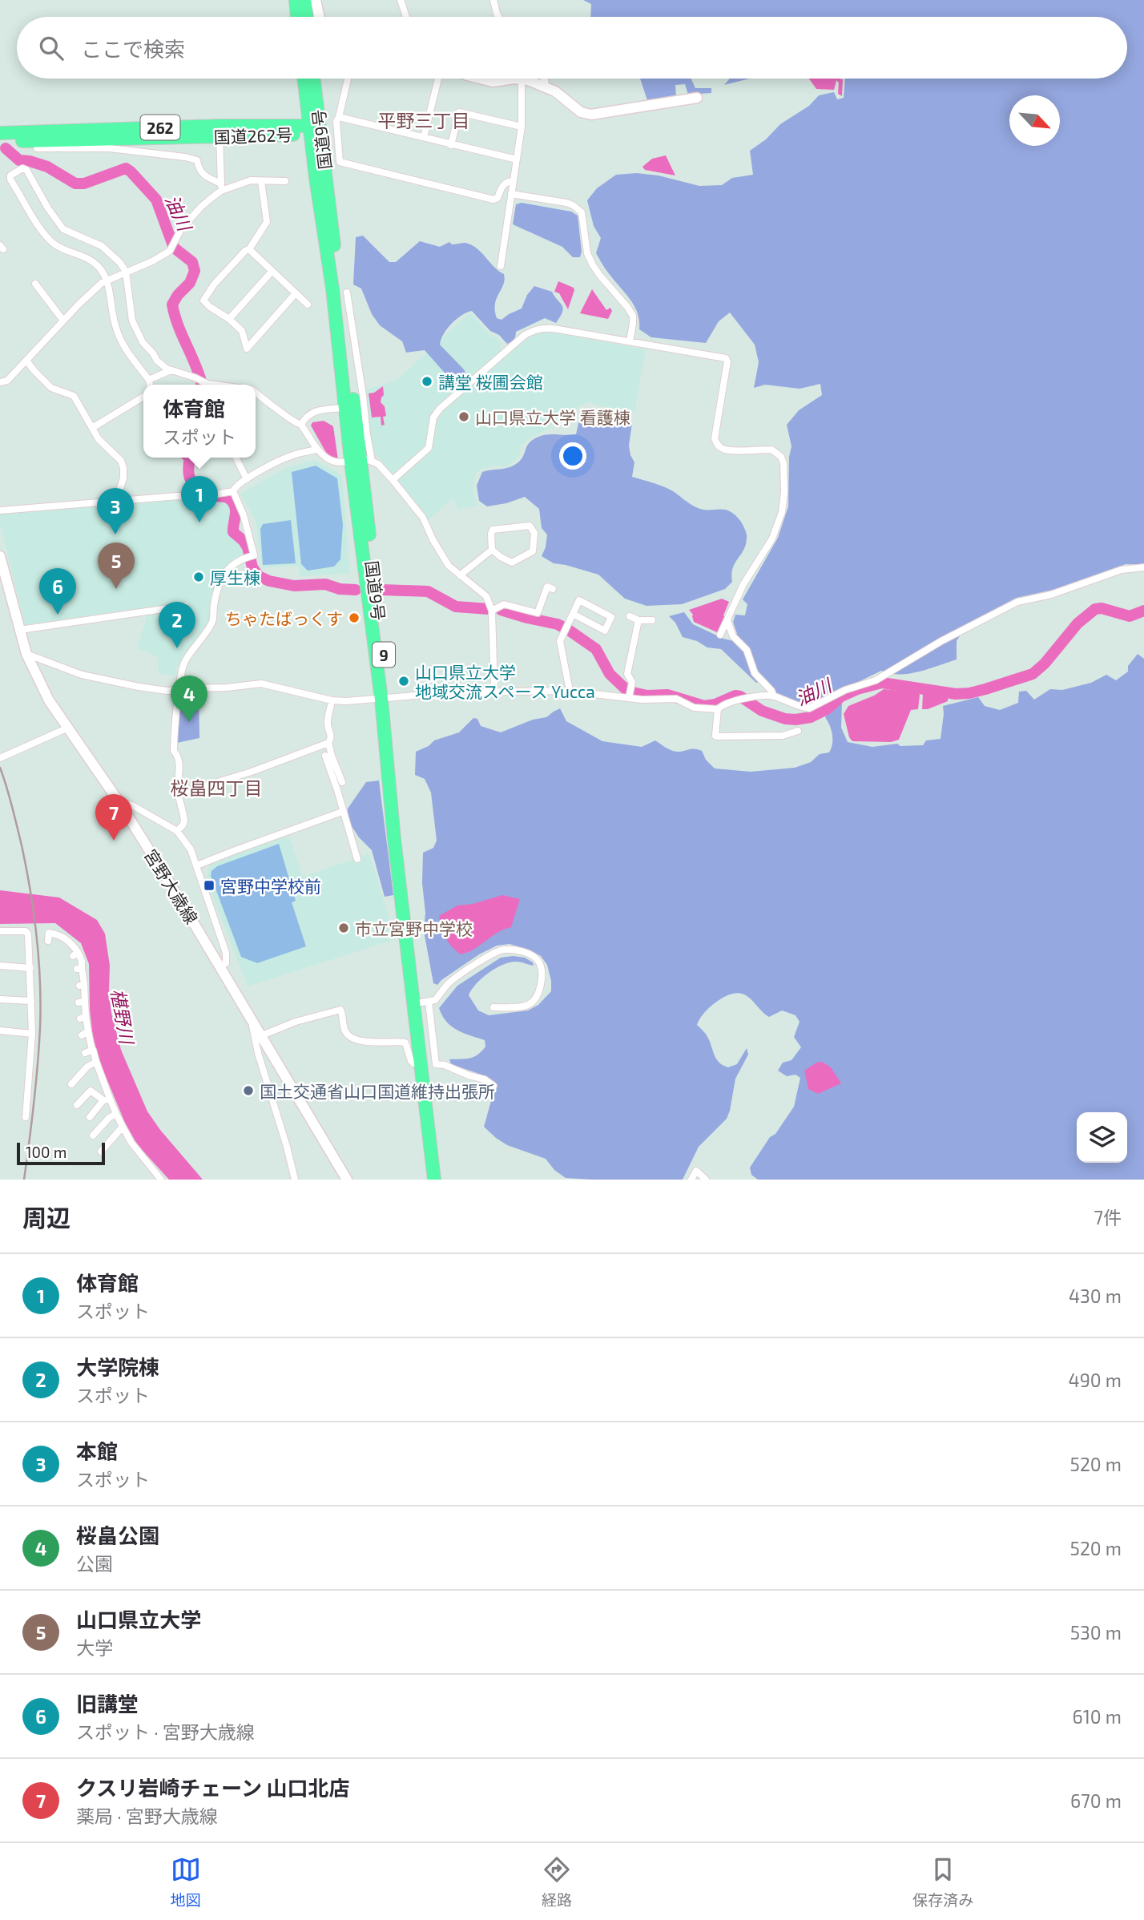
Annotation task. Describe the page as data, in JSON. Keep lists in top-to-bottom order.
{
  "streets": {
    "highway": [
      "262",
      "国道262号",
      "国道9号",
      "9"
    ],
    "main road": ["宮野大歳線"]
  },
  "crossings": [
    ["国道262号", "国道9号"]
  ],
  "districts": ["平野三丁目", "桜畠四丁目"],
  "water": ["油川", "椹野川"],
  "places": {
    "other": [
      "講堂 桜圃会館",
      "山口県立大学 看護棟",
      "厚生棟",
      "ちゃたばっくす",
      "山口県立大学 地域交流スペース Yucca",
      "市立宮野中学校",
      "国土交通省山口国道維持出張所"
    ],
    "transit": ["宮野中学校前"]
  },
  "scale_bar": "100 m",
  "north": "bottom right",
  "page": {
    "search": "ここで検索",
    "popup": ["体育館", "スポット"],
    "pins": [
      "1",
      "3",
      "5",
      "6",
      "2",
      "4",
      "7"
    ],
    "scale": "100 m",
    "heading": ["周辺", "7件"],
    "list": [
      {
        "mark": "1",
        "name": "体育館",
        "note": "スポット",
        "value": "430 m"
      },
      {
        "mark": "2",
        "name": "大学院棟",
        "note": "スポット",
        "value": "490 m"
      },
      {
        "mark": "3",
        "name": "本館",
        "note": "スポット",
        "value": "520 m"
      },
      {
        "mark": "4",
        "name": "桜畠公園",
        "note": "公園",
        "value": "520 m"
      },
      {
        "mark": "5",
        "name": "山口県立大学",
        "note": "大学",
        "value": "530 m"
      },
      {
        "mark": "6",
        "name": "旧講堂",
        "note": "スポット · 宮野大歳線",
        "value": "610 m"
      },
      {
        "mark": "7",
        "name": "クスリ岩崎チェーン 山口北店",
        "note": "薬局 · 宮野大歳線",
        "value": "670 m"
      }
    ],
    "nav": ["地図", "経路", "保存済み"]
  }
}
